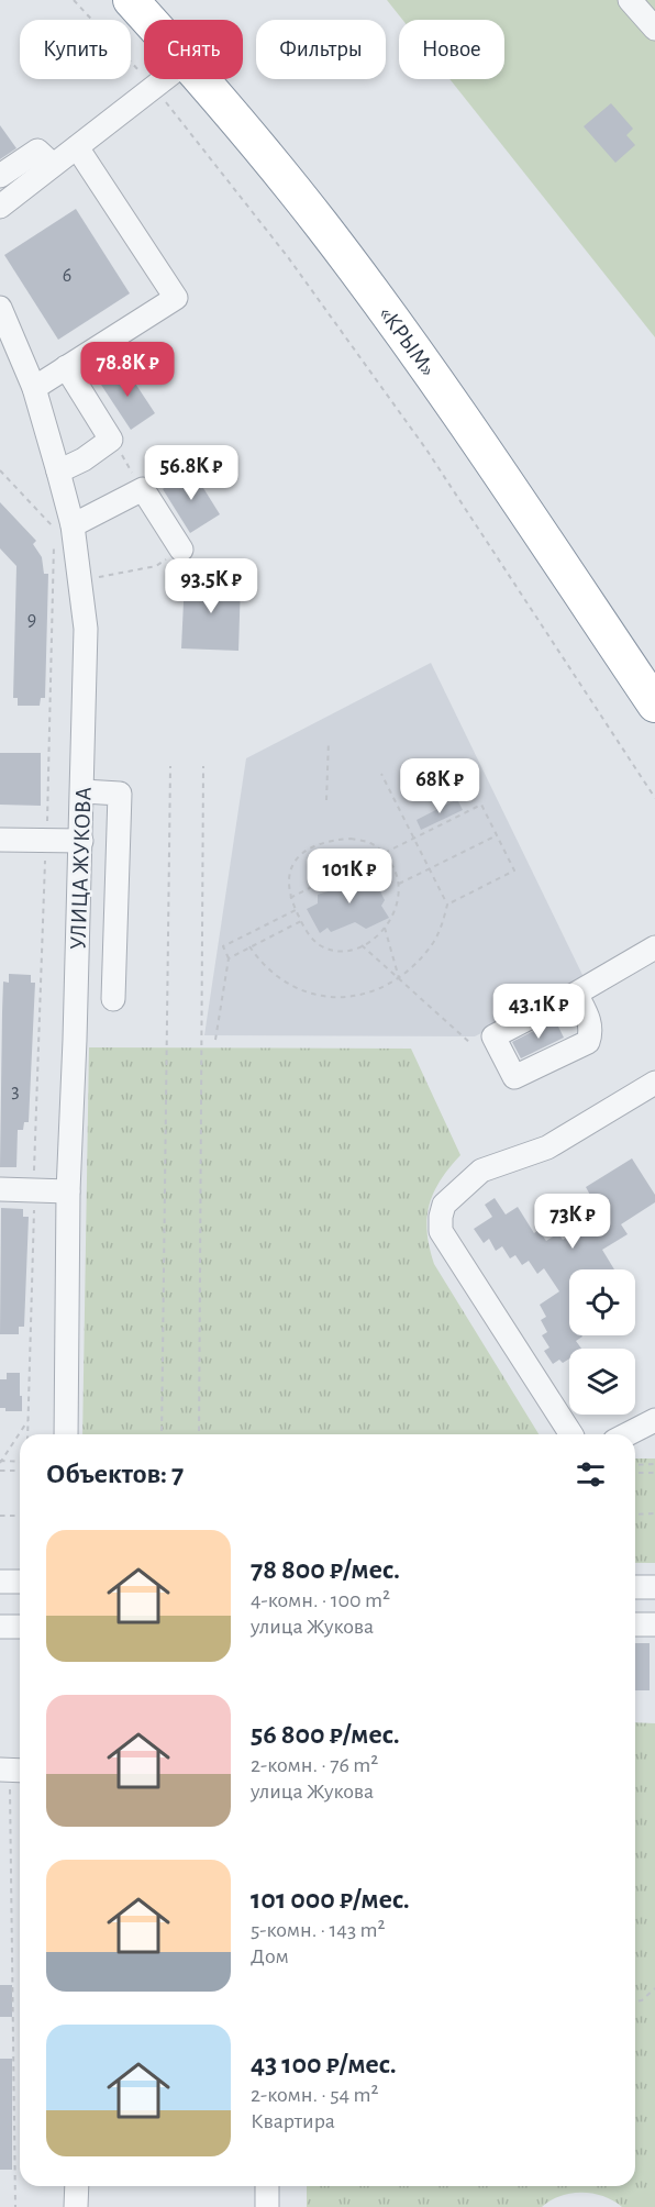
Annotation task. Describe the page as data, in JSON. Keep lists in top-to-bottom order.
{
  "streets": {
    "highway": ["«КРЫМ»"],
    "street": ["УЛИЦА ЖУКОВА"]
  },
  "house_numbers": ["6", "9", "3"],
  "page": {
    "chip": [
      "Купить",
      "Снять",
      "Фильтры",
      "Новое"
    ],
    "price": [
      "78.8K ₽",
      "56.8K ₽",
      "93.5K ₽",
      "68K ₽",
      "101K ₽",
      "43.1K ₽",
      "73K ₽"
    ],
    "heading": "Объектов: 7",
    "list": [
      {
        "name": "78 800 ₽/мес.",
        "note": "4-комн. · 100 m² · улица Жукова"
      },
      {
        "name": "56 800 ₽/мес.",
        "note": "2-комн. · 76 m² · улица Жукова"
      },
      {
        "name": "101 000 ₽/мес.",
        "note": "5-комн. · 143 m² · Дом"
      },
      {
        "name": "43 100 ₽/мес.",
        "note": "2-комн. · 54 m² · Квартира"
      }
    ]
  }
}
